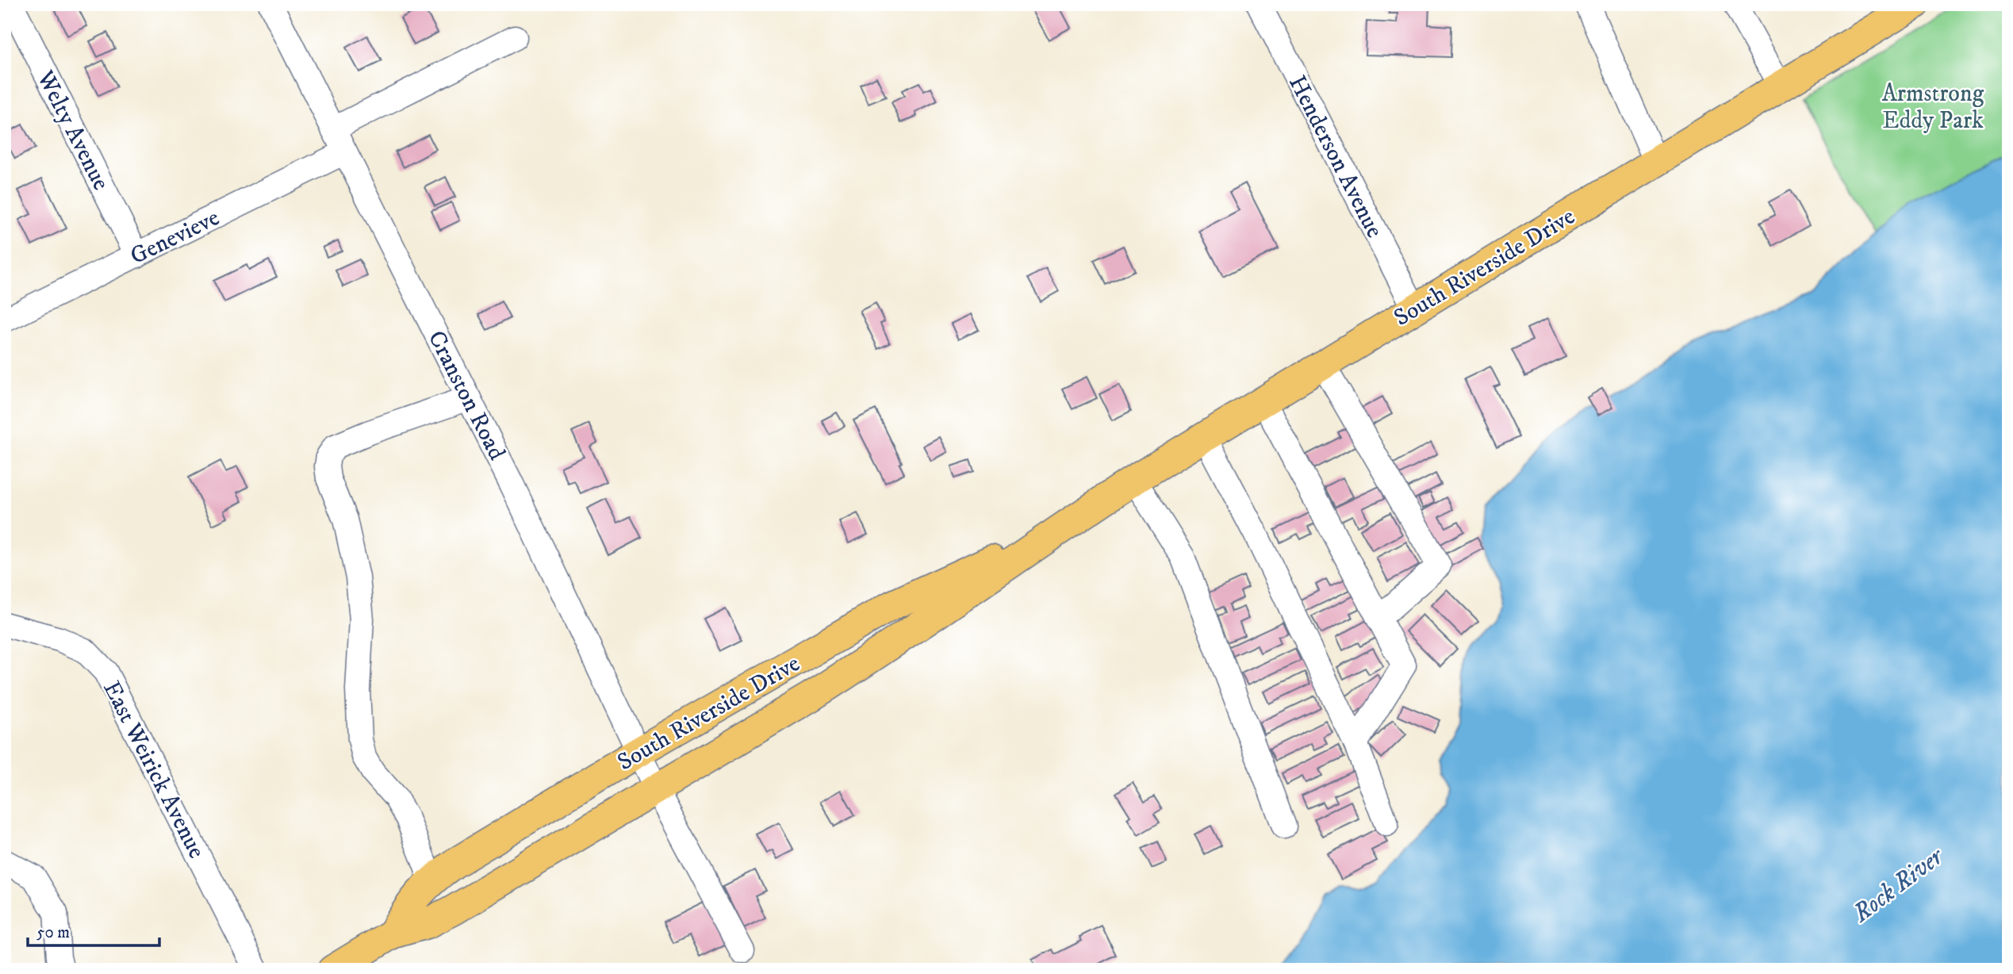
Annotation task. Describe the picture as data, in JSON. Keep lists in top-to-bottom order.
{
  "streets": {
    "main road": ["South Riverside Drive"],
    "street": [
      "Welty Avenue",
      "Henderson Avenue",
      "Genevieve",
      "Cranston Road",
      "East Weirick Avenue"
    ]
  },
  "crossings": [
    ["Welty Avenue", "Genevieve"],
    ["Henderson Avenue", "South Riverside Drive"],
    ["Genevieve", "Cranston Road"],
    ["South Riverside Drive", "Cranston Road"]
  ],
  "water": ["Rock River"],
  "parks": ["Armstrong Eddy Park"],
  "scale_bar": "50 m"
}
